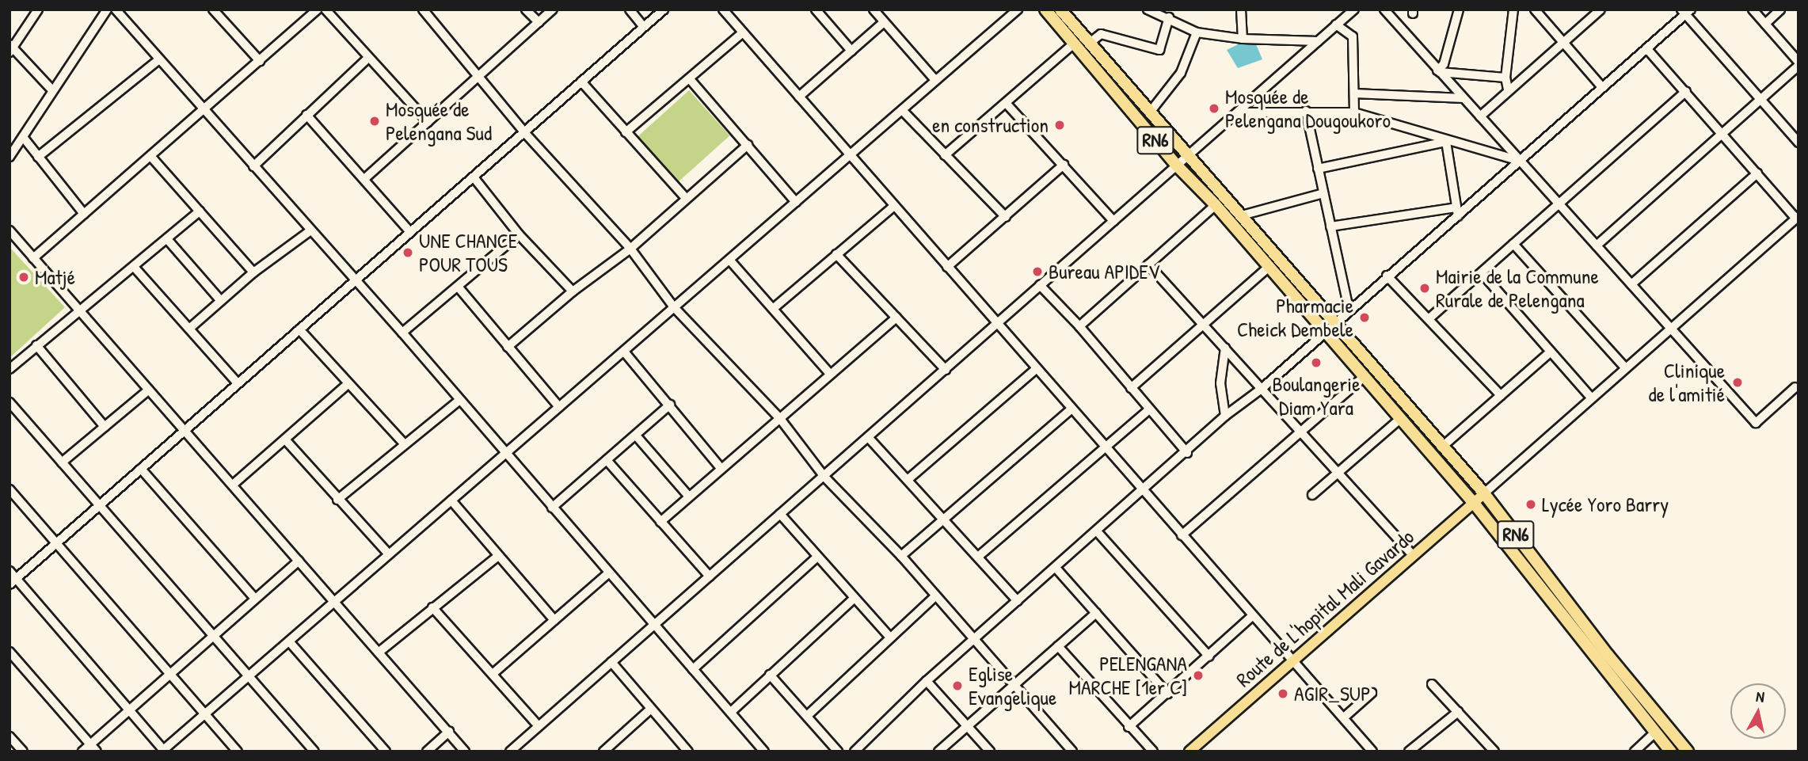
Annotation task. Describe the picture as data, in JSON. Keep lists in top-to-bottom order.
{
  "streets": {
    "highway": ["RN6"],
    "main road": ["Route de L'hopital Mali Gavardo"]
  },
  "crossings": [
    ["RN6", "Route de L'hopital Mali Gavardo"]
  ],
  "places": [
    "Mosquée de Pelengana Dougoukoro",
    "Mosquée de Pelengana Sud",
    "en construction",
    "UNE CHANCE POUR TOUS",
    "Bureau APIDEV",
    "Matjé",
    "Mairie de la Commune Rurale de Pelengana",
    "Pharmacie Cheick Dembele",
    "Boulangerie Diam Yara",
    "Clinique de l'amitié",
    "Lycée Yoro Barry",
    "PELENGANA MARCHE [1er C]",
    "Eglise Evangelique",
    "AGIR_SUP"
  ],
  "north": "top"
}
